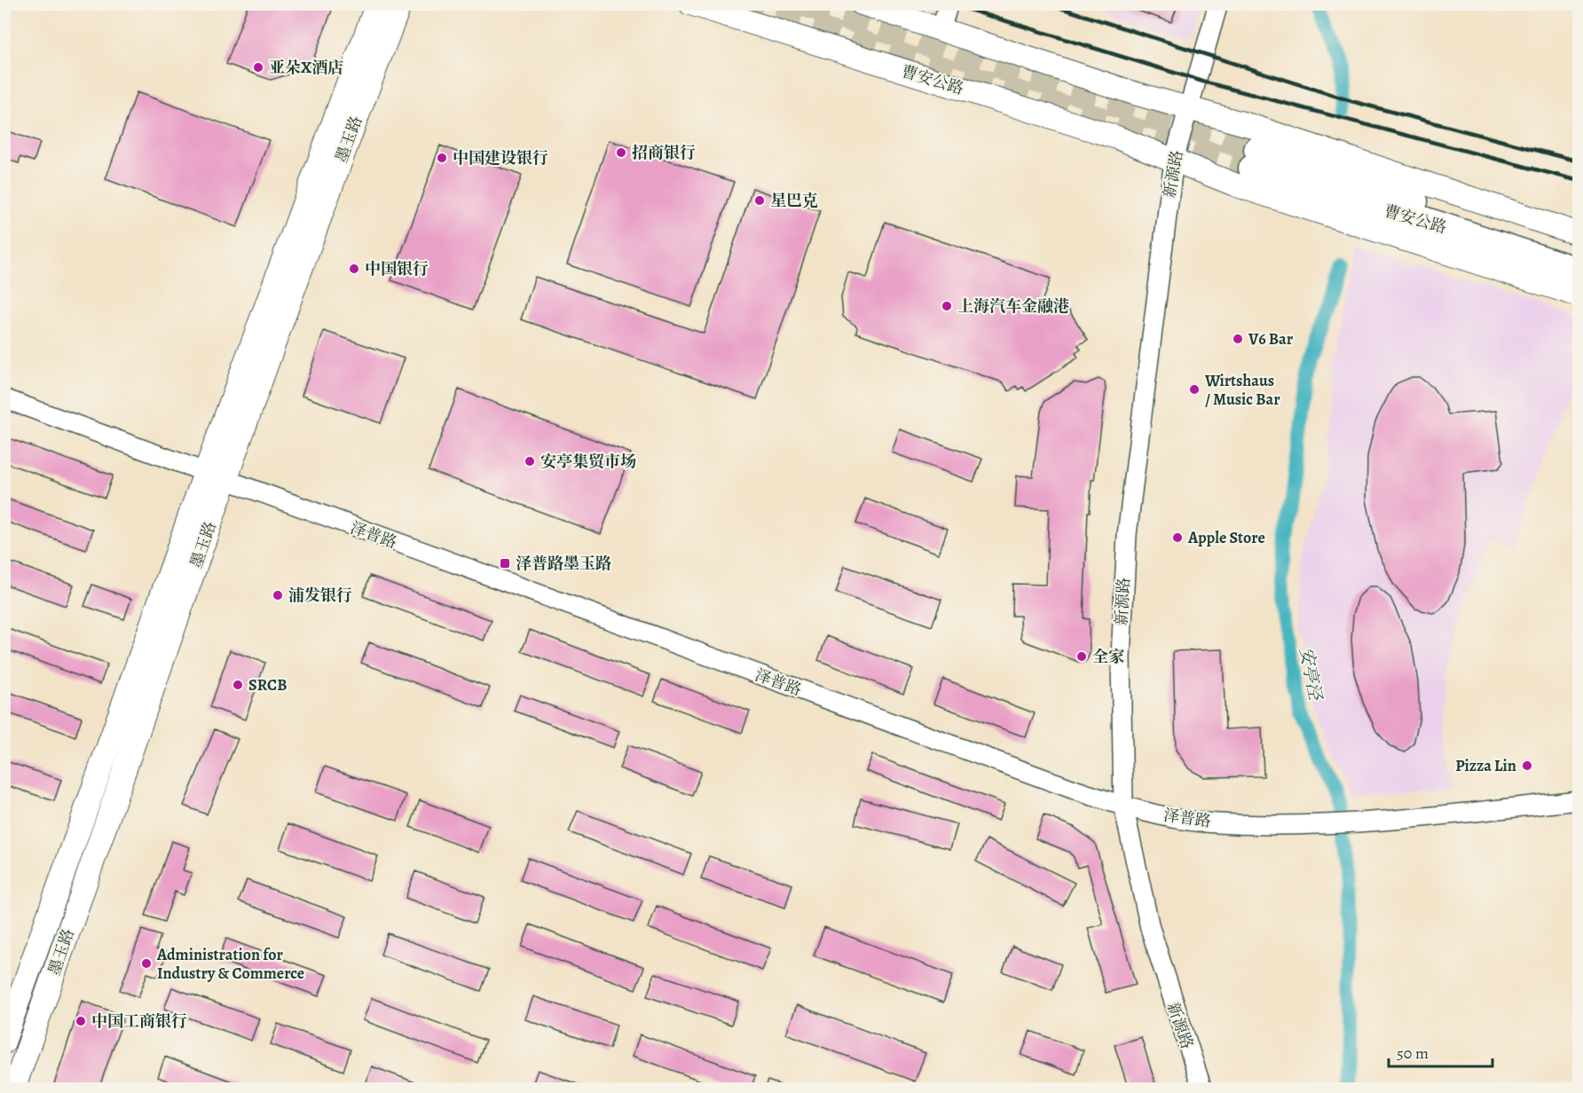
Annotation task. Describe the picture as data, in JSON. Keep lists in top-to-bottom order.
{
  "streets": {
    "highway": ["曹安公路"],
    "main road": ["墨玉路"],
    "street": ["新源路", "泽普路"]
  },
  "crossings": [
    ["曹安公路", "新源路"],
    ["墨玉路", "泽普路"],
    ["新源路", "泽普路"]
  ],
  "water": ["安亭泾"],
  "places": {
    "other": [
      "亚朵X酒店",
      "招商银行",
      "中国建设银行",
      "星巴克",
      "中国银行",
      "上海汽车金融港",
      "V6 Bar",
      "Wirtshaus / Music Bar",
      "安亭集贸市场",
      "Apple Store",
      "浦发银行",
      "全家",
      "SRCB",
      "Pizza Lin",
      "Administration for Industry & Commerce",
      "中国工商银行"
    ],
    "transit": ["泽普路墨玉路"]
  },
  "scale_bar": "50 m"
}
